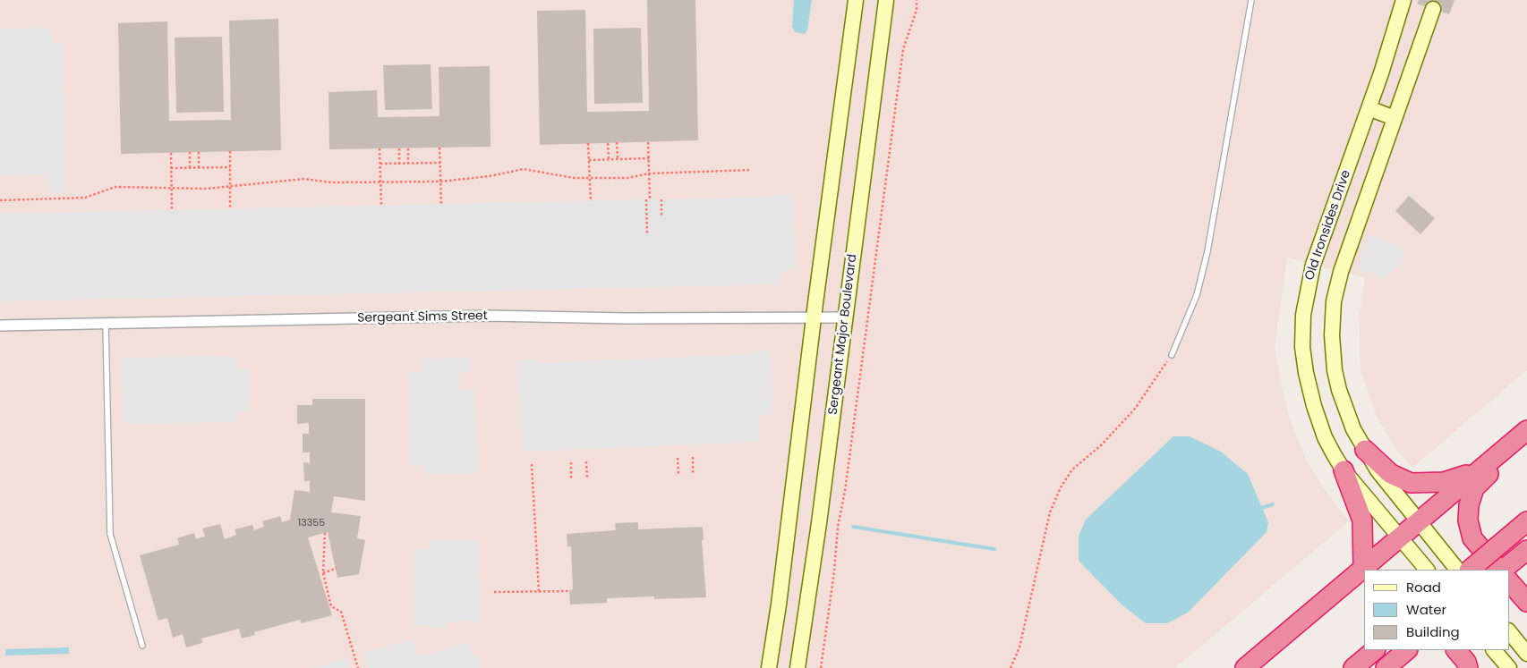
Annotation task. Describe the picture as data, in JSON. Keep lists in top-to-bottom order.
{
  "streets": {
    "street": ["Old Ironsides Drive", "Sergeant Sims Street", "Sergeant Major Boulevard"]
  },
  "crossings": [
    ["Sergeant Sims Street", "Sergeant Major Boulevard"]
  ],
  "house_numbers": ["13355"],
  "legend": ["Road", "Water", "Building"]
}
